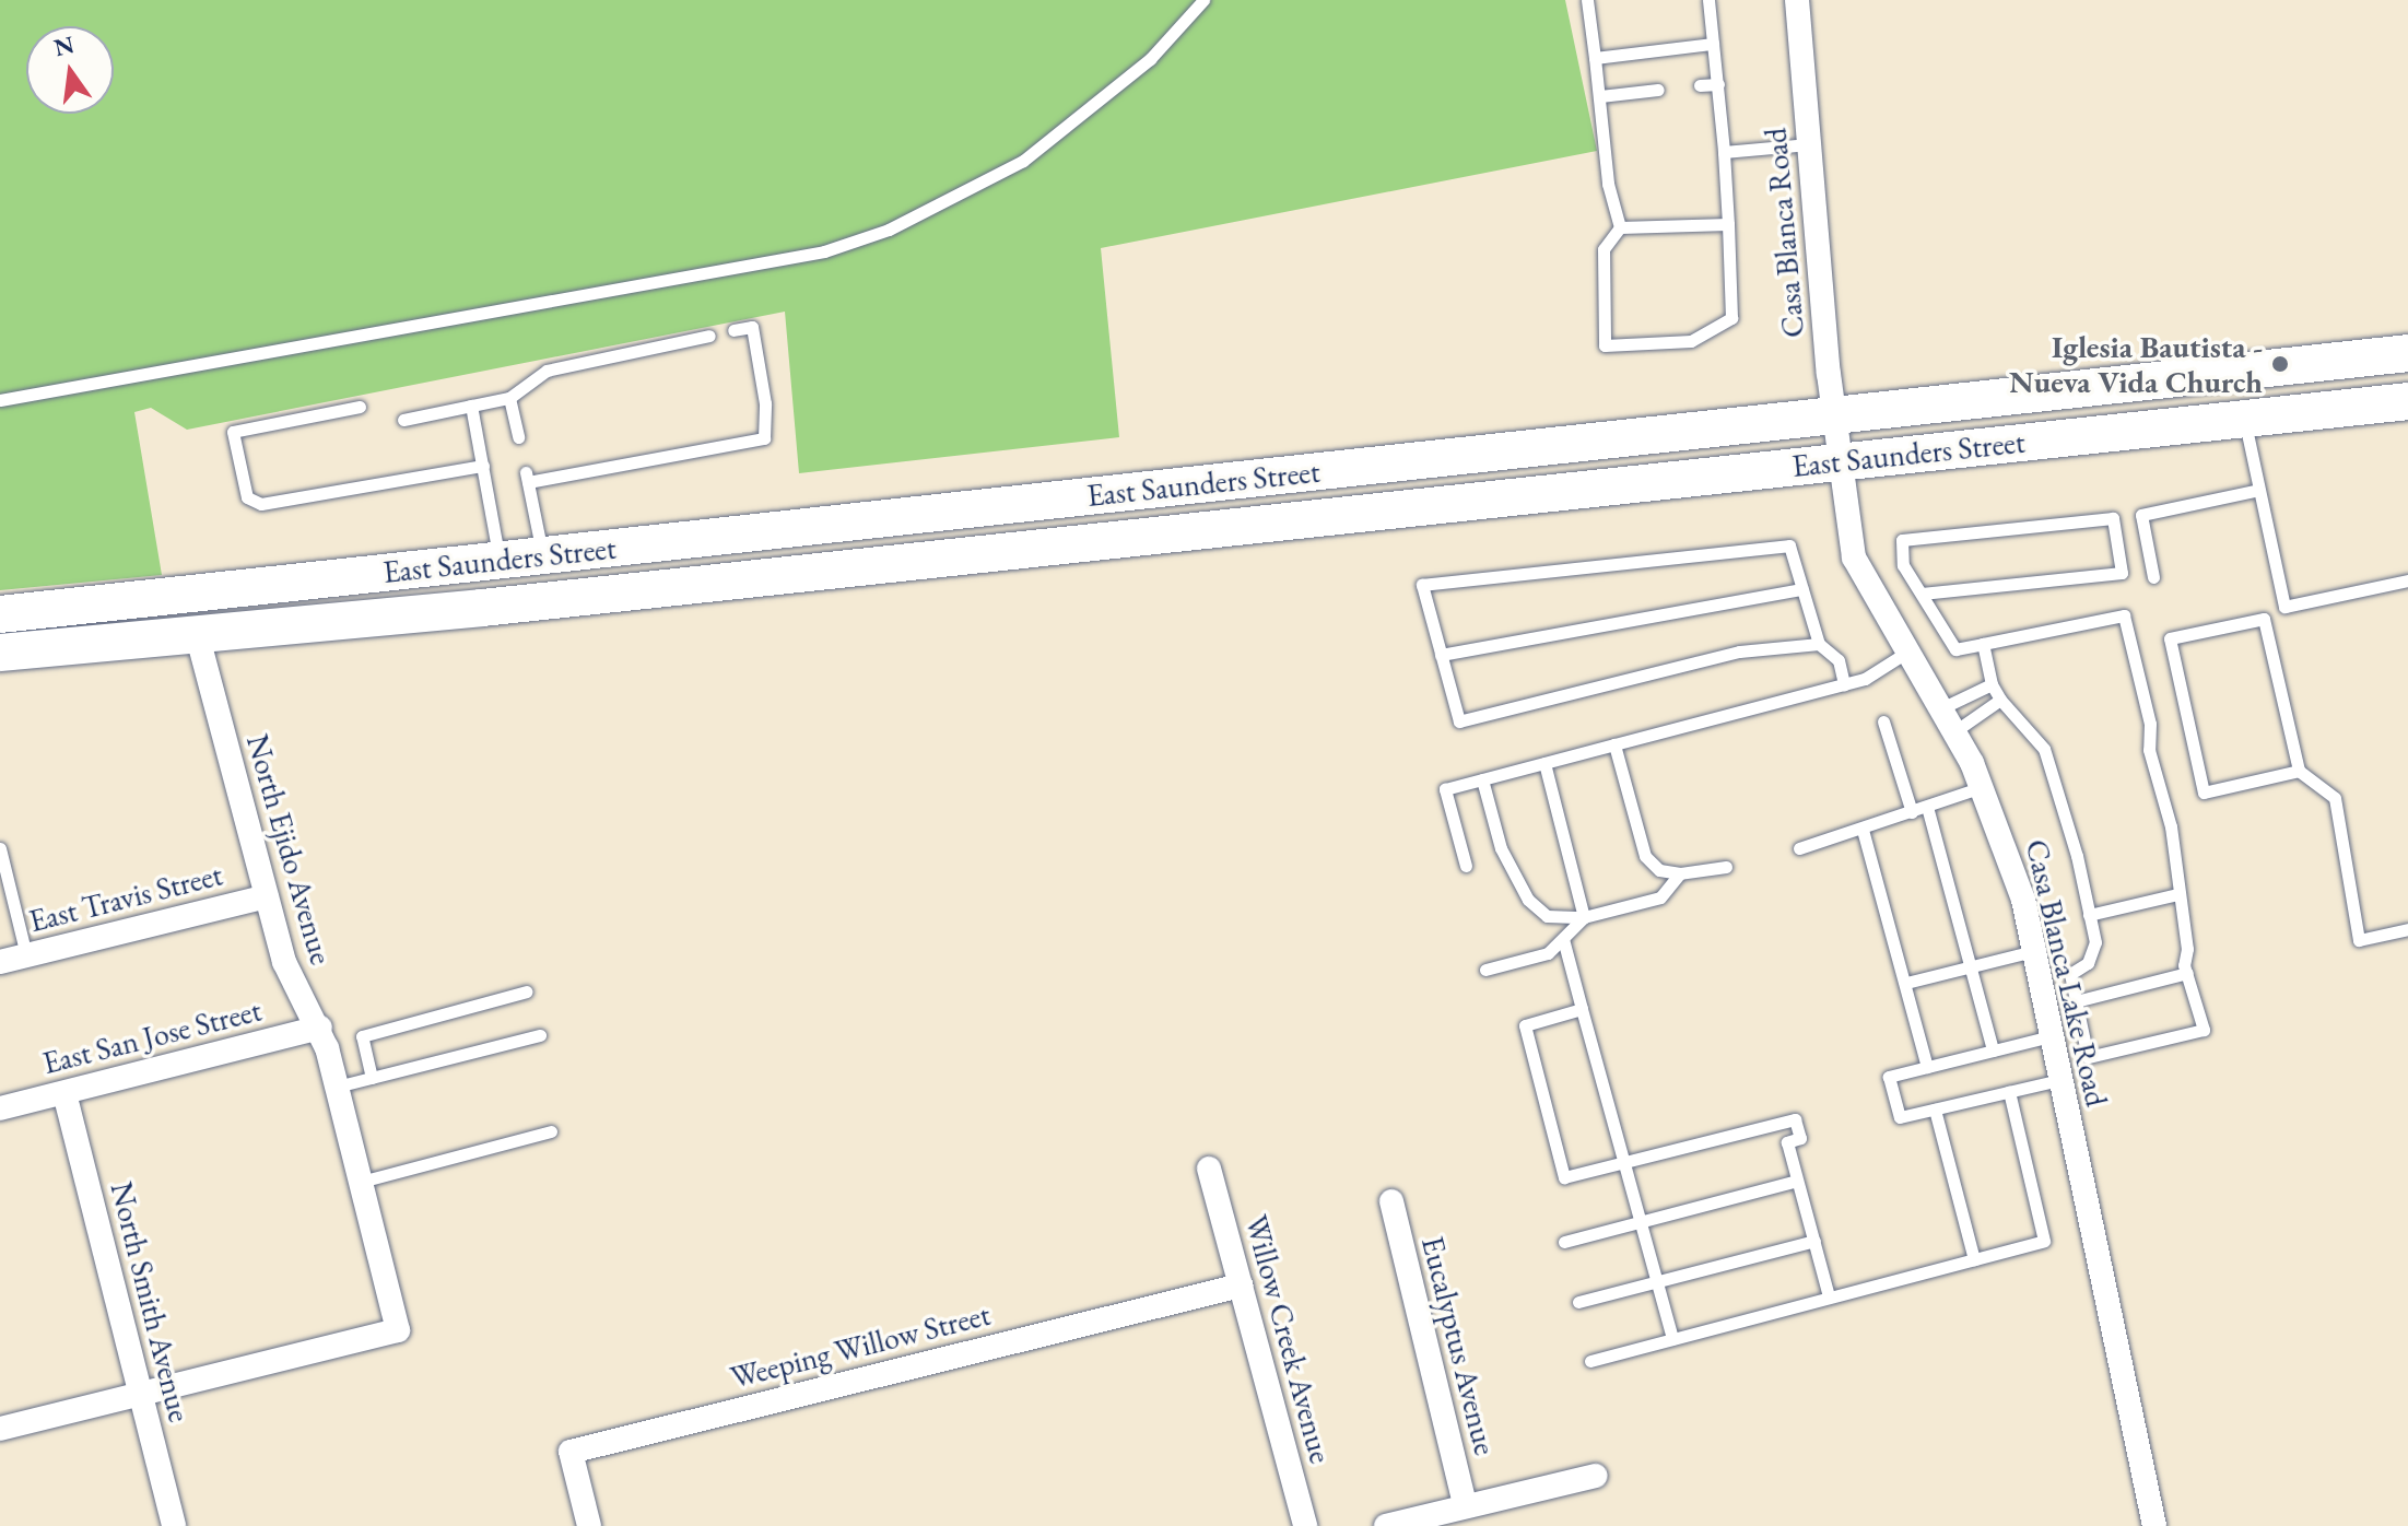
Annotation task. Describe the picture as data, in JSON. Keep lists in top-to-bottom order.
{
  "streets": {
    "main road": ["East Saunders Street"],
    "street": [
      "Casa Blanca Road",
      "North Ejido Avenue",
      "East Travis Street",
      "Casa Blanca Lake Road",
      "East San Jose Street",
      "North Smith Avenue",
      "Willow Creek Avenue",
      "Weeping Willow Street",
      "Eucalyptus Avenue"
    ]
  },
  "crossings": [
    ["Casa Blanca Road", "East Saunders Street"],
    ["Casa Blanca Road", "Casa Blanca Lake Road"],
    ["East Saunders Street", "North Ejido Avenue"],
    ["East Saunders Street", "Casa Blanca Lake Road"],
    ["North Ejido Avenue", "East Travis Street"],
    ["North Ejido Avenue", "East San Jose Street"],
    ["North Ejido Avenue", "North Smith Avenue"],
    ["East San Jose Street", "North Smith Avenue"],
    ["Willow Creek Avenue", "Weeping Willow Street"]
  ],
  "places": ["Iglesia Bautista - Nueva Vida Church"],
  "north": "top"
}
